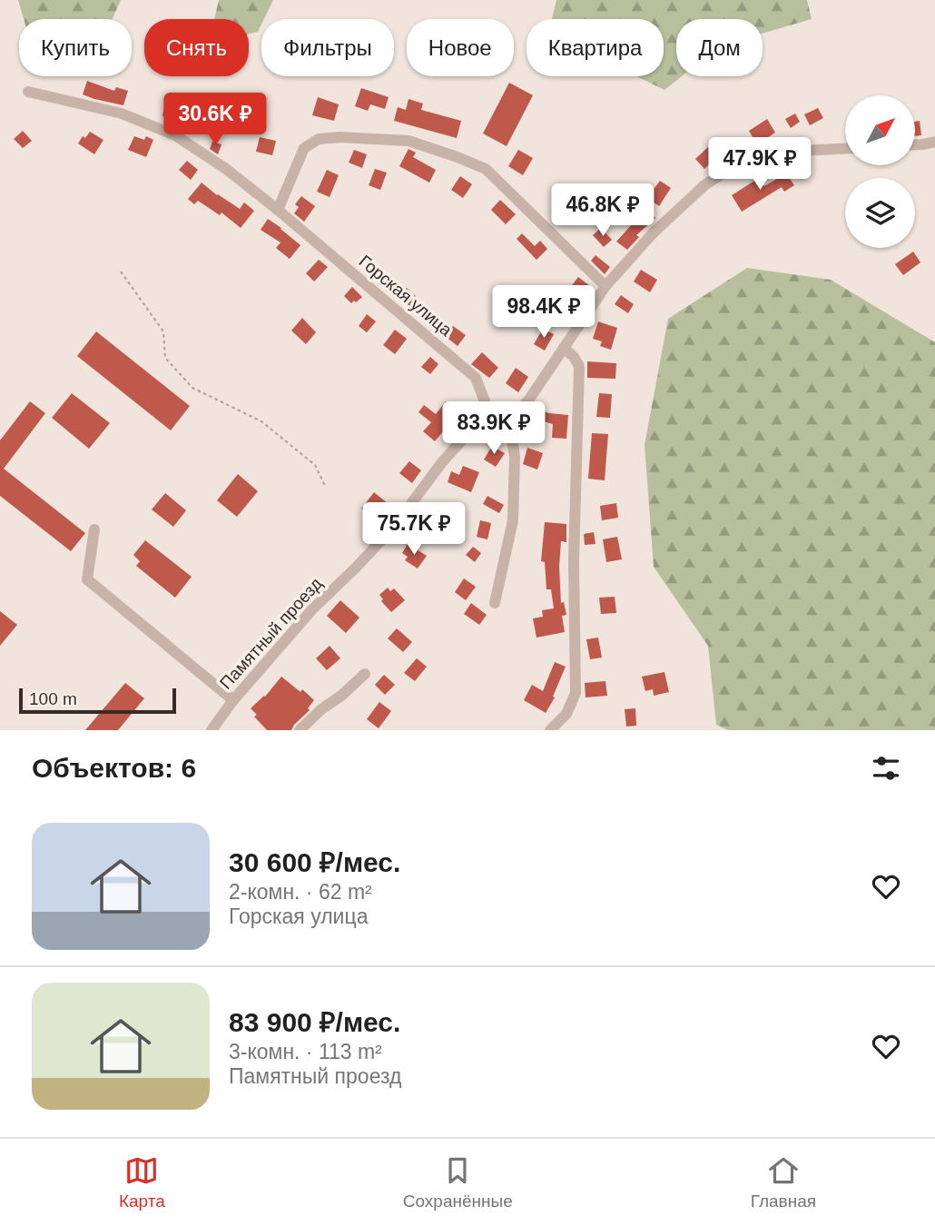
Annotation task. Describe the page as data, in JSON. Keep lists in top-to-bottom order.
{
  "streets": {
    "street": ["Горская улица", "Памятный проезд"]
  },
  "crossings": [
    ["Горская улица", "Памятный проезд"]
  ],
  "scale_bar": "100 m",
  "north": "top right",
  "page": {
    "chip": [
      "Купить",
      "Снять",
      "Фильтры",
      "Новое",
      "Квартира",
      "Дом"
    ],
    "price": [
      "30.6K ₽",
      "47.9K ₽",
      "46.8K ₽",
      "98.4K ₽",
      "83.9K ₽",
      "75.7K ₽"
    ],
    "scale": "100 m",
    "heading": "Объектов: 6",
    "list": [
      {
        "name": "30 600 ₽/мес.",
        "note": "2-комн. · 62 m² · Горская улица"
      },
      {
        "name": "83 900 ₽/мес.",
        "note": "3-комн. · 113 m² · Памятный проезд"
      }
    ],
    "tabs": ["Карта", "Сохранённые", "Главная"]
  }
}
